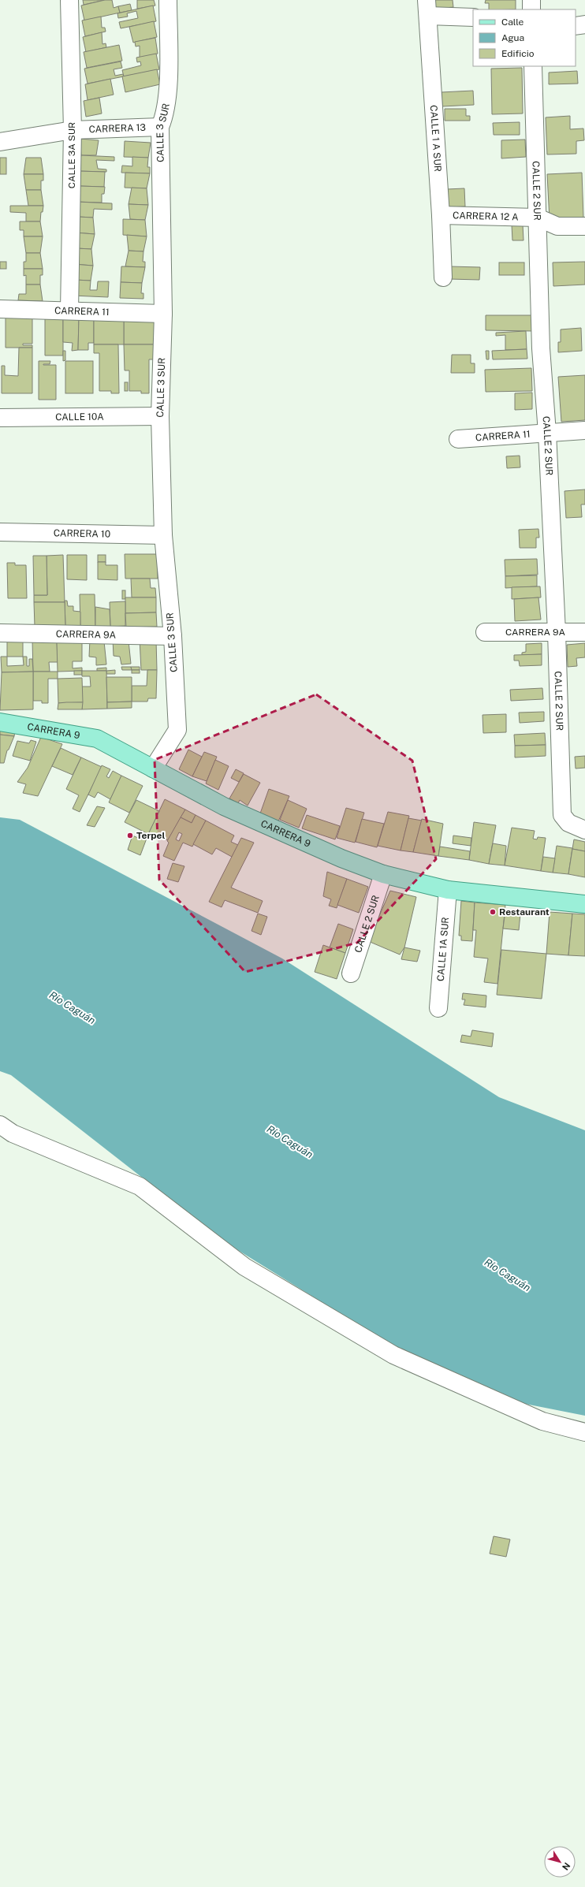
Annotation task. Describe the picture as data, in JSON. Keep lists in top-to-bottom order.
{
  "streets": {
    "main road": ["CARRERA 9"],
    "street": [
      "CARRERA 13",
      "CALLE 3 SUR",
      "CALLE 1 A SUR",
      "CALLE 3A SUR",
      "CALLE 2 SUR",
      "CARRERA 12 A",
      "CARRERA 11",
      "CALLE 10A",
      "CARRERA 10",
      "CARRERA 9A",
      "CALLE 1A SUR"
    ]
  },
  "crossings": [
    ["CARRERA 13", "CALLE 3 SUR"],
    ["CARRERA 13", "CALLE 3A SUR"],
    ["CALLE 3 SUR", "CARRERA 11"],
    ["CALLE 3 SUR", "CALLE 10A"],
    ["CALLE 3 SUR", "CARRERA 10"],
    ["CALLE 3 SUR", "CARRERA 9A"],
    ["CALLE 3 SUR", "CARRERA 9"],
    ["CALLE 1 A SUR", "CARRERA 12 A"],
    ["CALLE 3A SUR", "CARRERA 11"],
    ["CALLE 2 SUR", "CARRERA 12 A"],
    ["CALLE 2 SUR", "CARRERA 11"],
    ["CALLE 2 SUR", "CARRERA 9A"],
    ["CALLE 2 SUR", "CARRERA 9"],
    ["CARRERA 9", "CALLE 1A SUR"]
  ],
  "water": ["Río Caguán"],
  "places": ["Terpel", "Restaurant"],
  "legend": ["Calle", "Agua", "Edificio"],
  "north": "bottom right"
}
